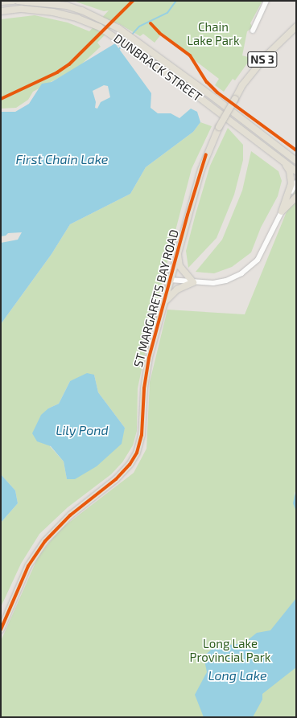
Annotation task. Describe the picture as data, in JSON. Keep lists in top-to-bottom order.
{
  "streets": {
    "main road": ["NS 3", "DUNBRACK STREET", "ST MARGARETS BAY ROAD"]
  },
  "water": ["First Chain Lake", "Lily Pond", "Long Lake"],
  "parks": ["Chain Lake Park", "Long Lake Provincial Park"]
}
